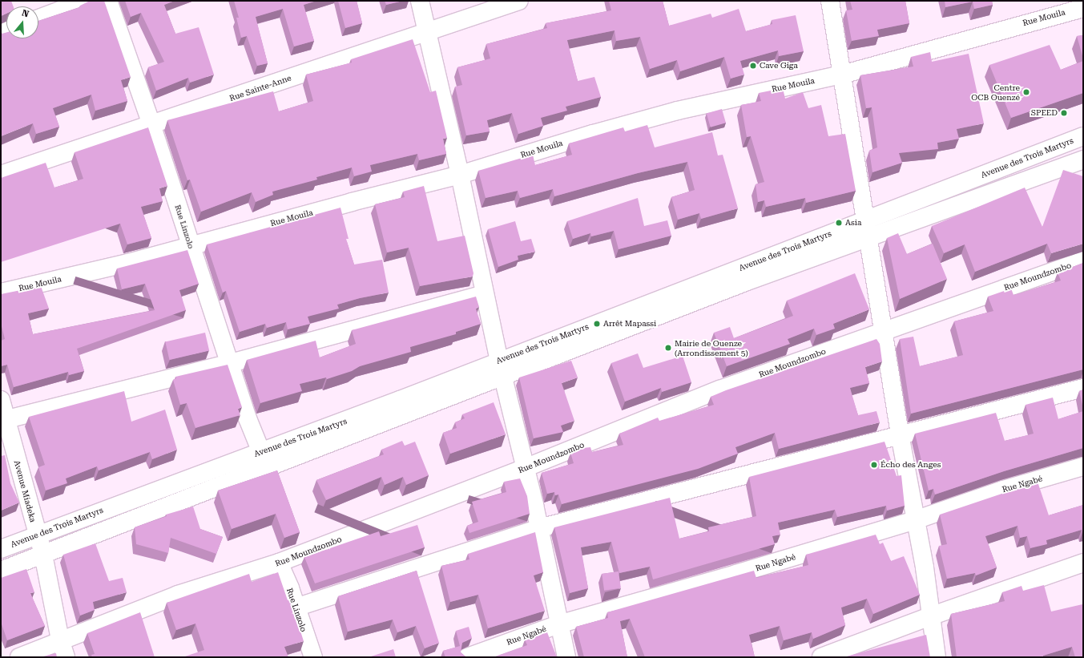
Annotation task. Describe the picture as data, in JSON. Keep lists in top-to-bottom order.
{
  "streets": {
    "street": [
      "Rue Mouila",
      "Rue Sainte-Anne",
      "Avenue des Trois Martyrs",
      "Rue Linzolo",
      "Rue Moundzombo",
      "Rue Ngabé",
      "Avenue Miadeka"
    ]
  },
  "crossings": [
    ["Rue Mouila", "Rue Linzolo"],
    ["Rue Sainte-Anne", "Rue Linzolo"],
    ["Avenue des Trois Martyrs", "Rue Linzolo"],
    ["Avenue des Trois Martyrs", "Avenue Miadeka"],
    ["Rue Linzolo", "Rue Moundzombo"],
    ["Rue Moundzombo", "Avenue Miadeka"]
  ],
  "places": [
    "Cave Giga",
    "Centre OCB Ouenzé",
    "SPEED",
    "Asia",
    "Arrêt Mapassi",
    "Mairie de Ouenze (Arrondissement 5)",
    "Écho des Anges"
  ],
  "north": "top"
}
